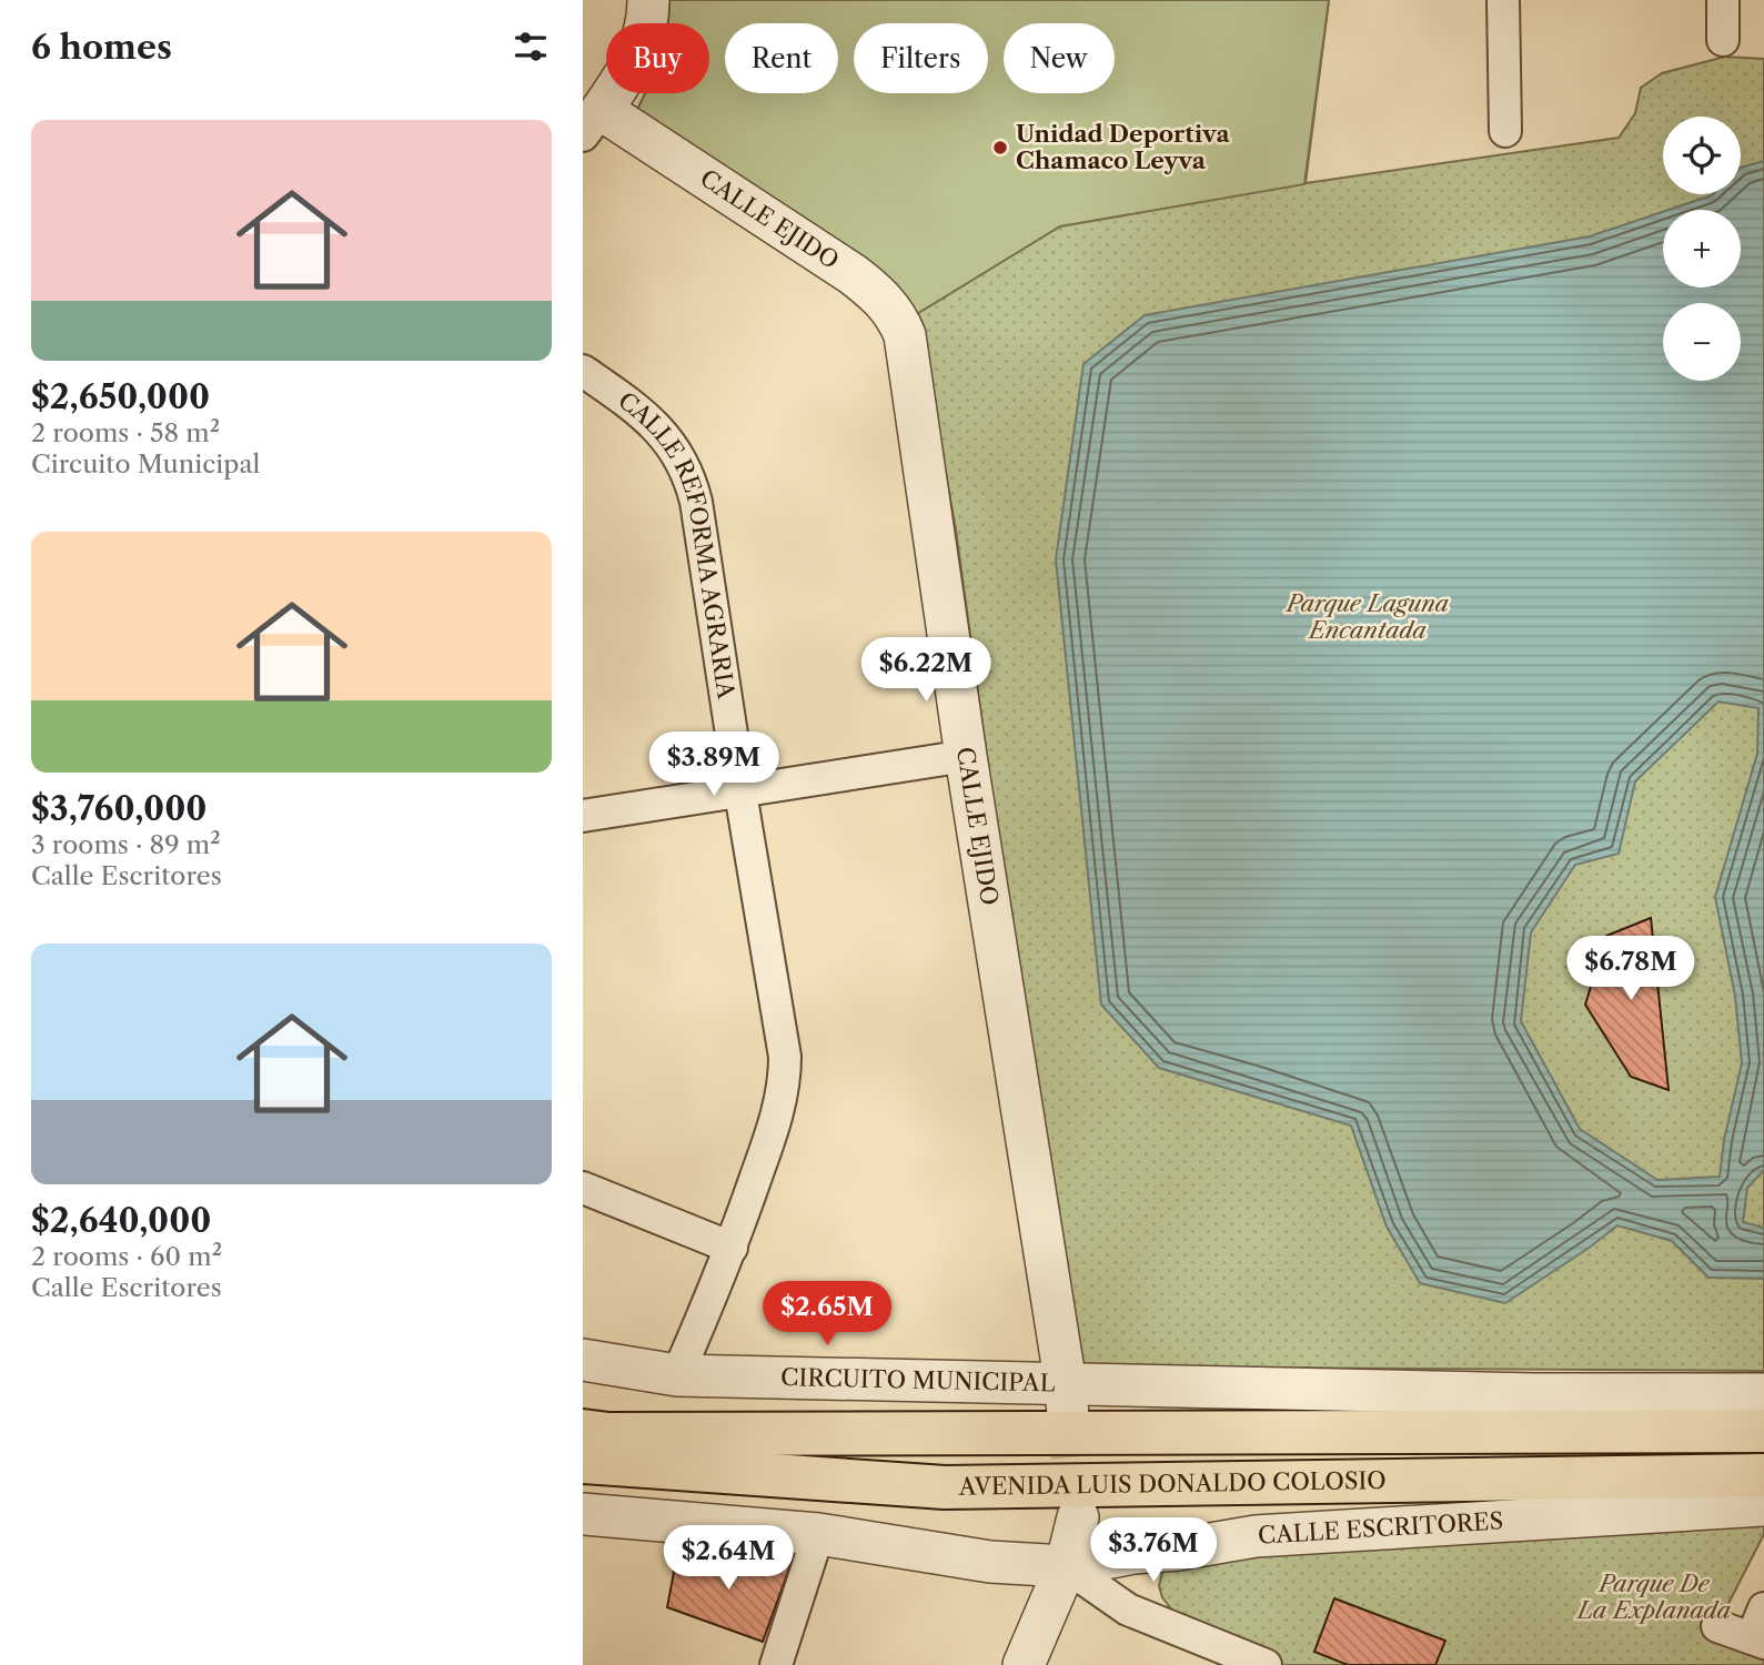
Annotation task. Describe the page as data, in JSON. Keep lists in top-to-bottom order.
{
  "streets": {
    "main road": ["AVENIDA LUIS DONALDO COLOSIO"],
    "street": [
      "CALLE EJIDO",
      "CALLE REFORMA AGRARIA",
      "CIRCUITO MUNICIPAL",
      "CALLE ESCRITORES"
    ]
  },
  "crossings": [
    ["CALLE EJIDO", "CIRCUITO MUNICIPAL"],
    ["CALLE REFORMA AGRARIA", "CIRCUITO MUNICIPAL"]
  ],
  "parks": ["Parque Laguna Encantada", "Parque De La Explanada"],
  "places": ["Unidad Deportiva Chamaco Leyva"],
  "page": {
    "heading": "6 homes",
    "chip": [
      "Buy",
      "Rent",
      "Filters",
      "New"
    ],
    "list": [
      {
        "name": "$2,650,000",
        "note": "2 rooms · 58 m² · Circuito Municipal"
      },
      {
        "name": "$3,760,000",
        "note": "3 rooms · 89 m² · Calle Escritores"
      },
      {
        "name": "$2,640,000",
        "note": "2 rooms · 60 m² · Calle Escritores"
      }
    ],
    "map_buttons": ["+", "−"],
    "price": [
      "$6.22M",
      "$3.89M",
      "$6.78M",
      "$2.65M",
      "$3.76M",
      "$2.64M"
    ]
  }
}
